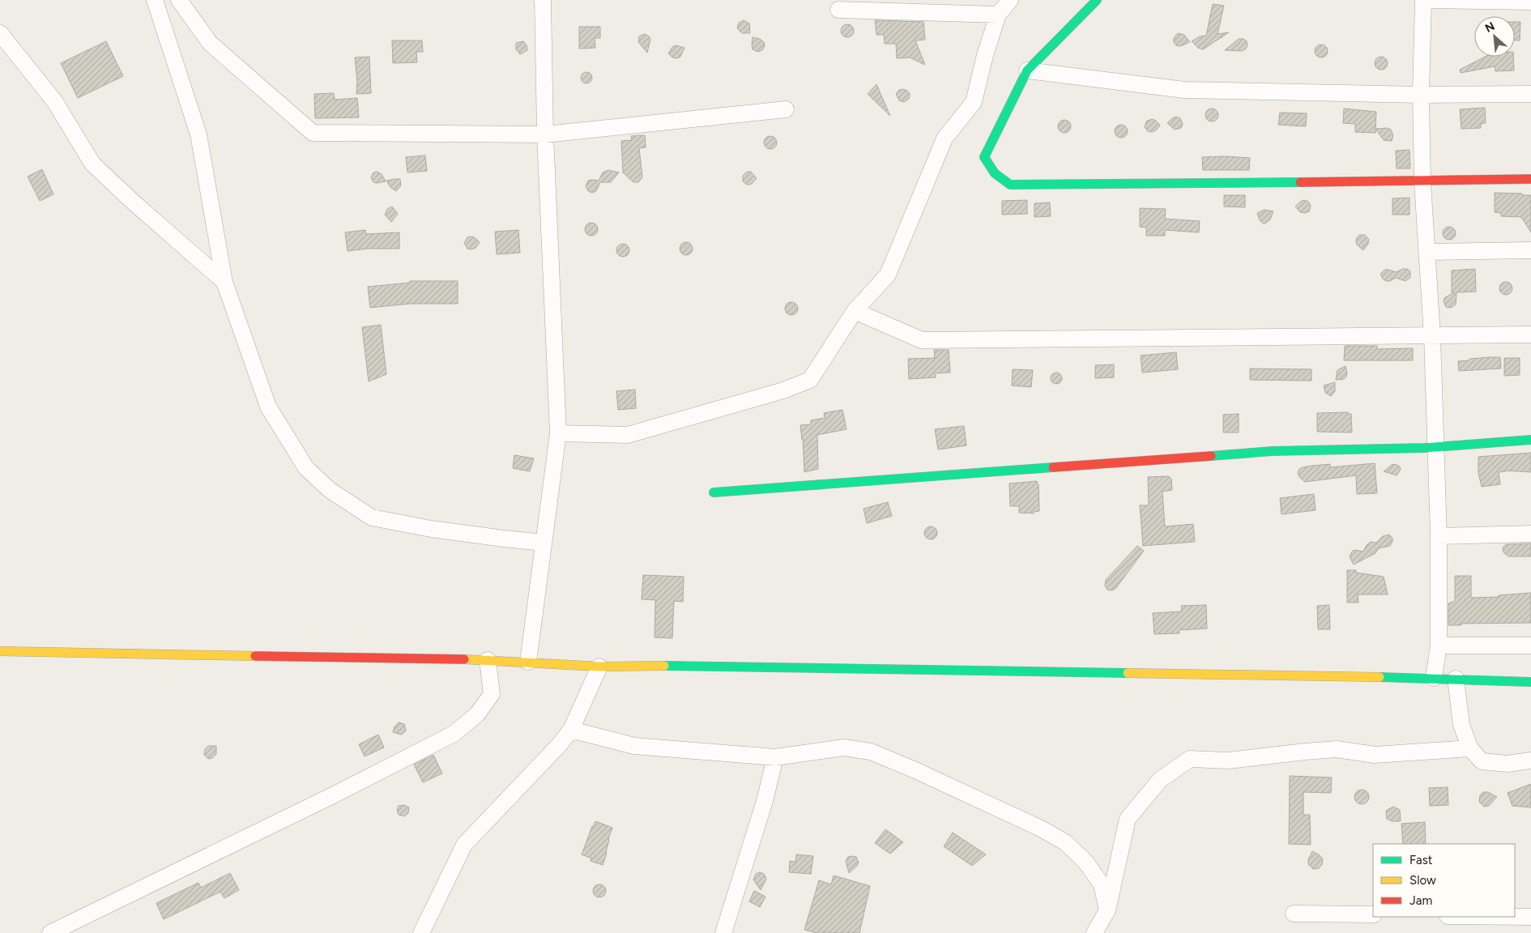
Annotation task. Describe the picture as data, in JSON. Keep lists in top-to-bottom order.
{
  "legend": ["Fast", "Slow", "Jam"],
  "north": "top left"
}
